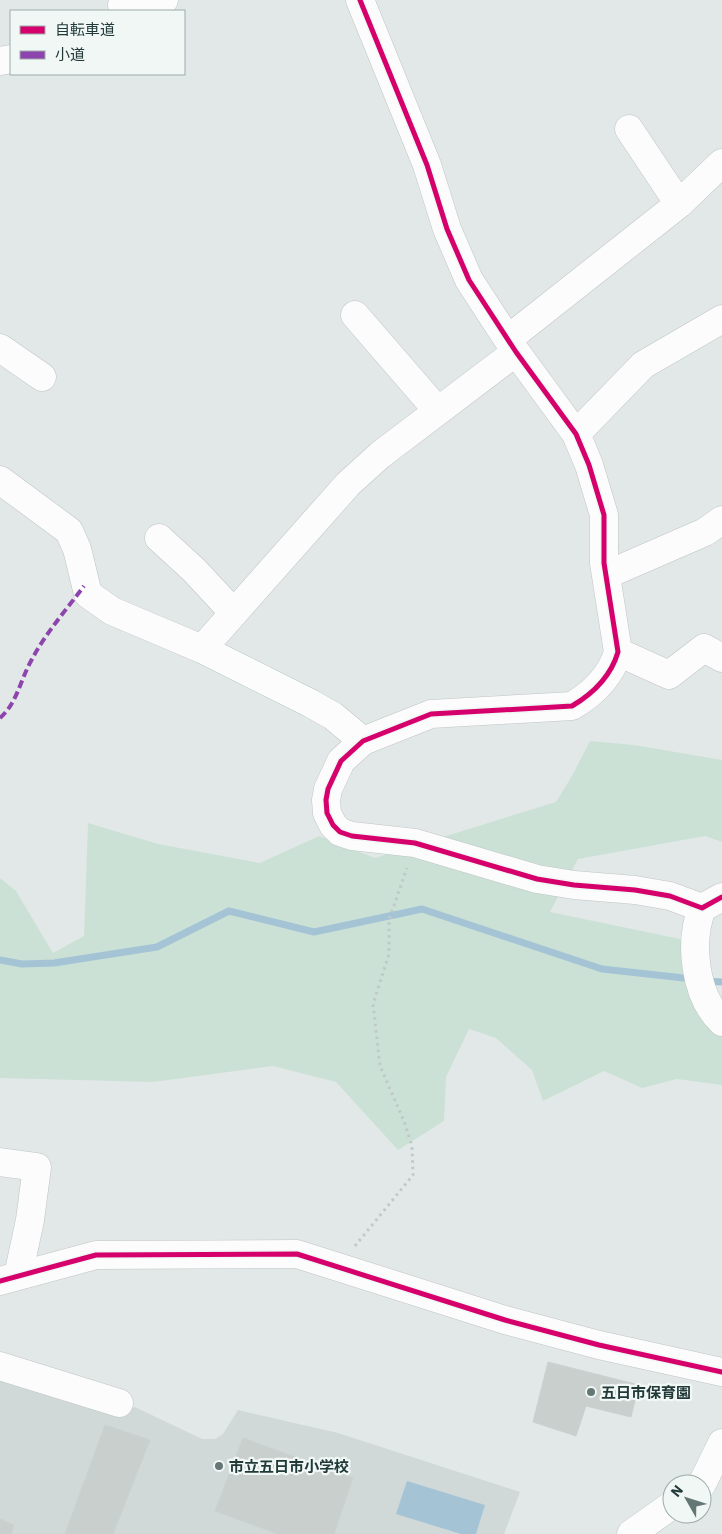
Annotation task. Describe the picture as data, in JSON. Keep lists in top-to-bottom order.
{
  "places": ["五日市保育園", "市立五日市小学校"],
  "legend": ["自転車道", "小道"],
  "north": "top left"
}
